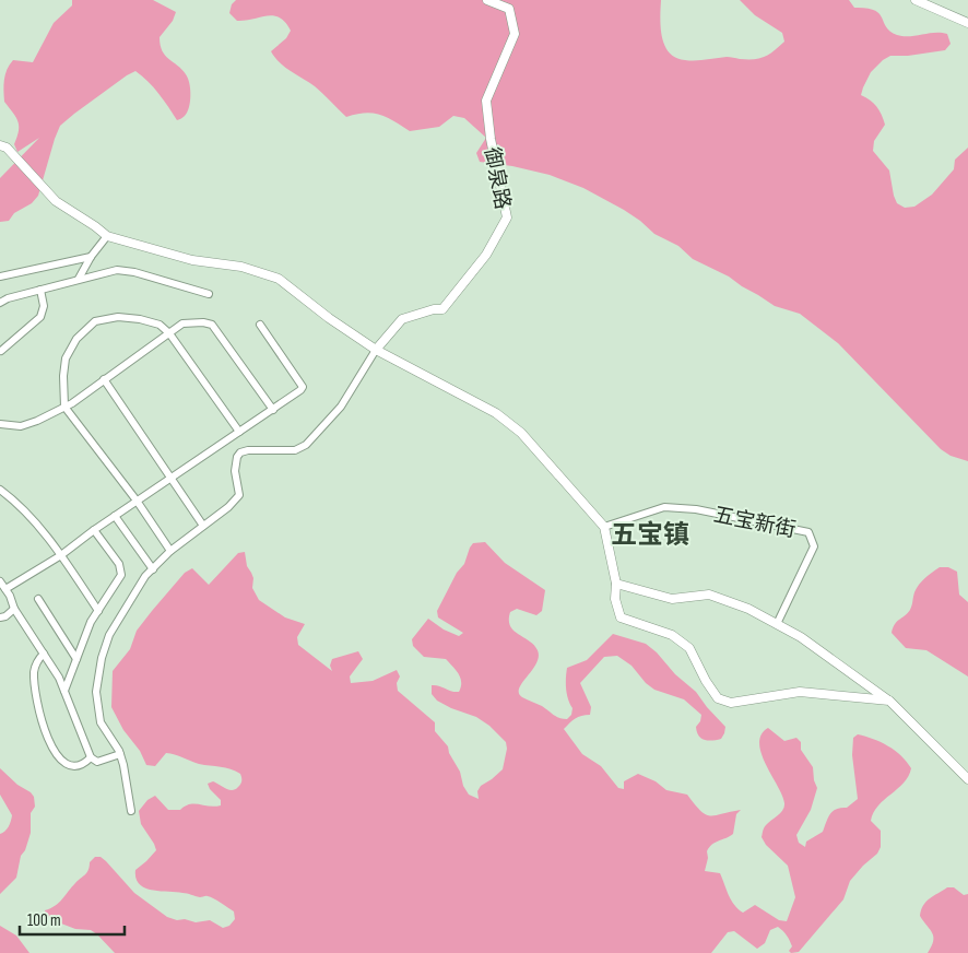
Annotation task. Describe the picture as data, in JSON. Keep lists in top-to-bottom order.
{
  "streets": {
    "street": ["御泉路", "五宝新街"]
  },
  "districts": ["五宝镇"],
  "scale_bar": "100 m"
}
